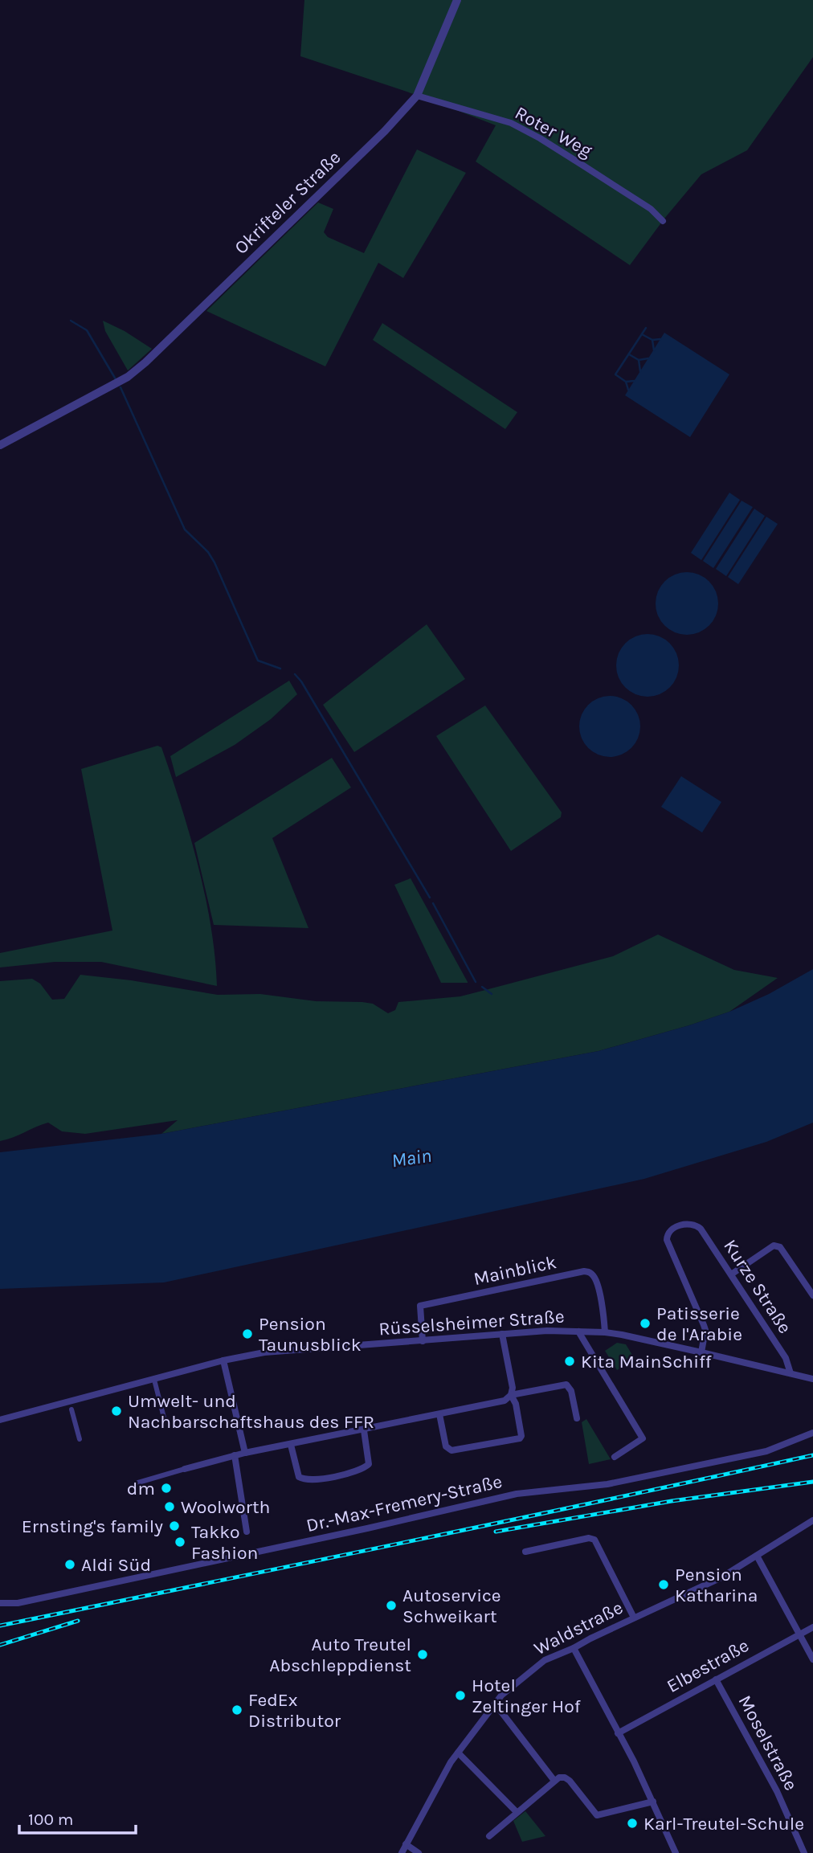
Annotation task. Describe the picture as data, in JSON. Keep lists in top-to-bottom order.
{
  "streets": {
    "street": [
      "Roter Weg",
      "Okrifteler Straße",
      "Mainblick",
      "Kurze Straße",
      "Rüsselsheimer Straße",
      "Dr.-Max-Fremery-Straße",
      "Waldstraße",
      "Elbestraße",
      "Moselstraße"
    ]
  },
  "crossings": [
    ["Roter Weg", "Okrifteler Straße"],
    ["Mainblick", "Rüsselsheimer Straße"],
    ["Kurze Straße", "Rüsselsheimer Straße"],
    ["Elbestraße", "Moselstraße"]
  ],
  "water": ["Main"],
  "places": [
    "Patisserie de l'Arabie",
    "Pension Taunusblick",
    "Kita MainSchiff",
    "Umwelt- und Nachbarschaftshaus des FFR",
    "dm",
    "Woolworth",
    "Ernsting's family",
    "Takko Fashion",
    "Aldi Süd",
    "Pension Katharina",
    "Autoservice Schweikart",
    "Auto Treutel Abschleppdienst",
    "Hotel Zeltinger Hof",
    "FedEx Distributor",
    "Karl-Treutel-Schule"
  ],
  "scale_bar": "100 m"
}
